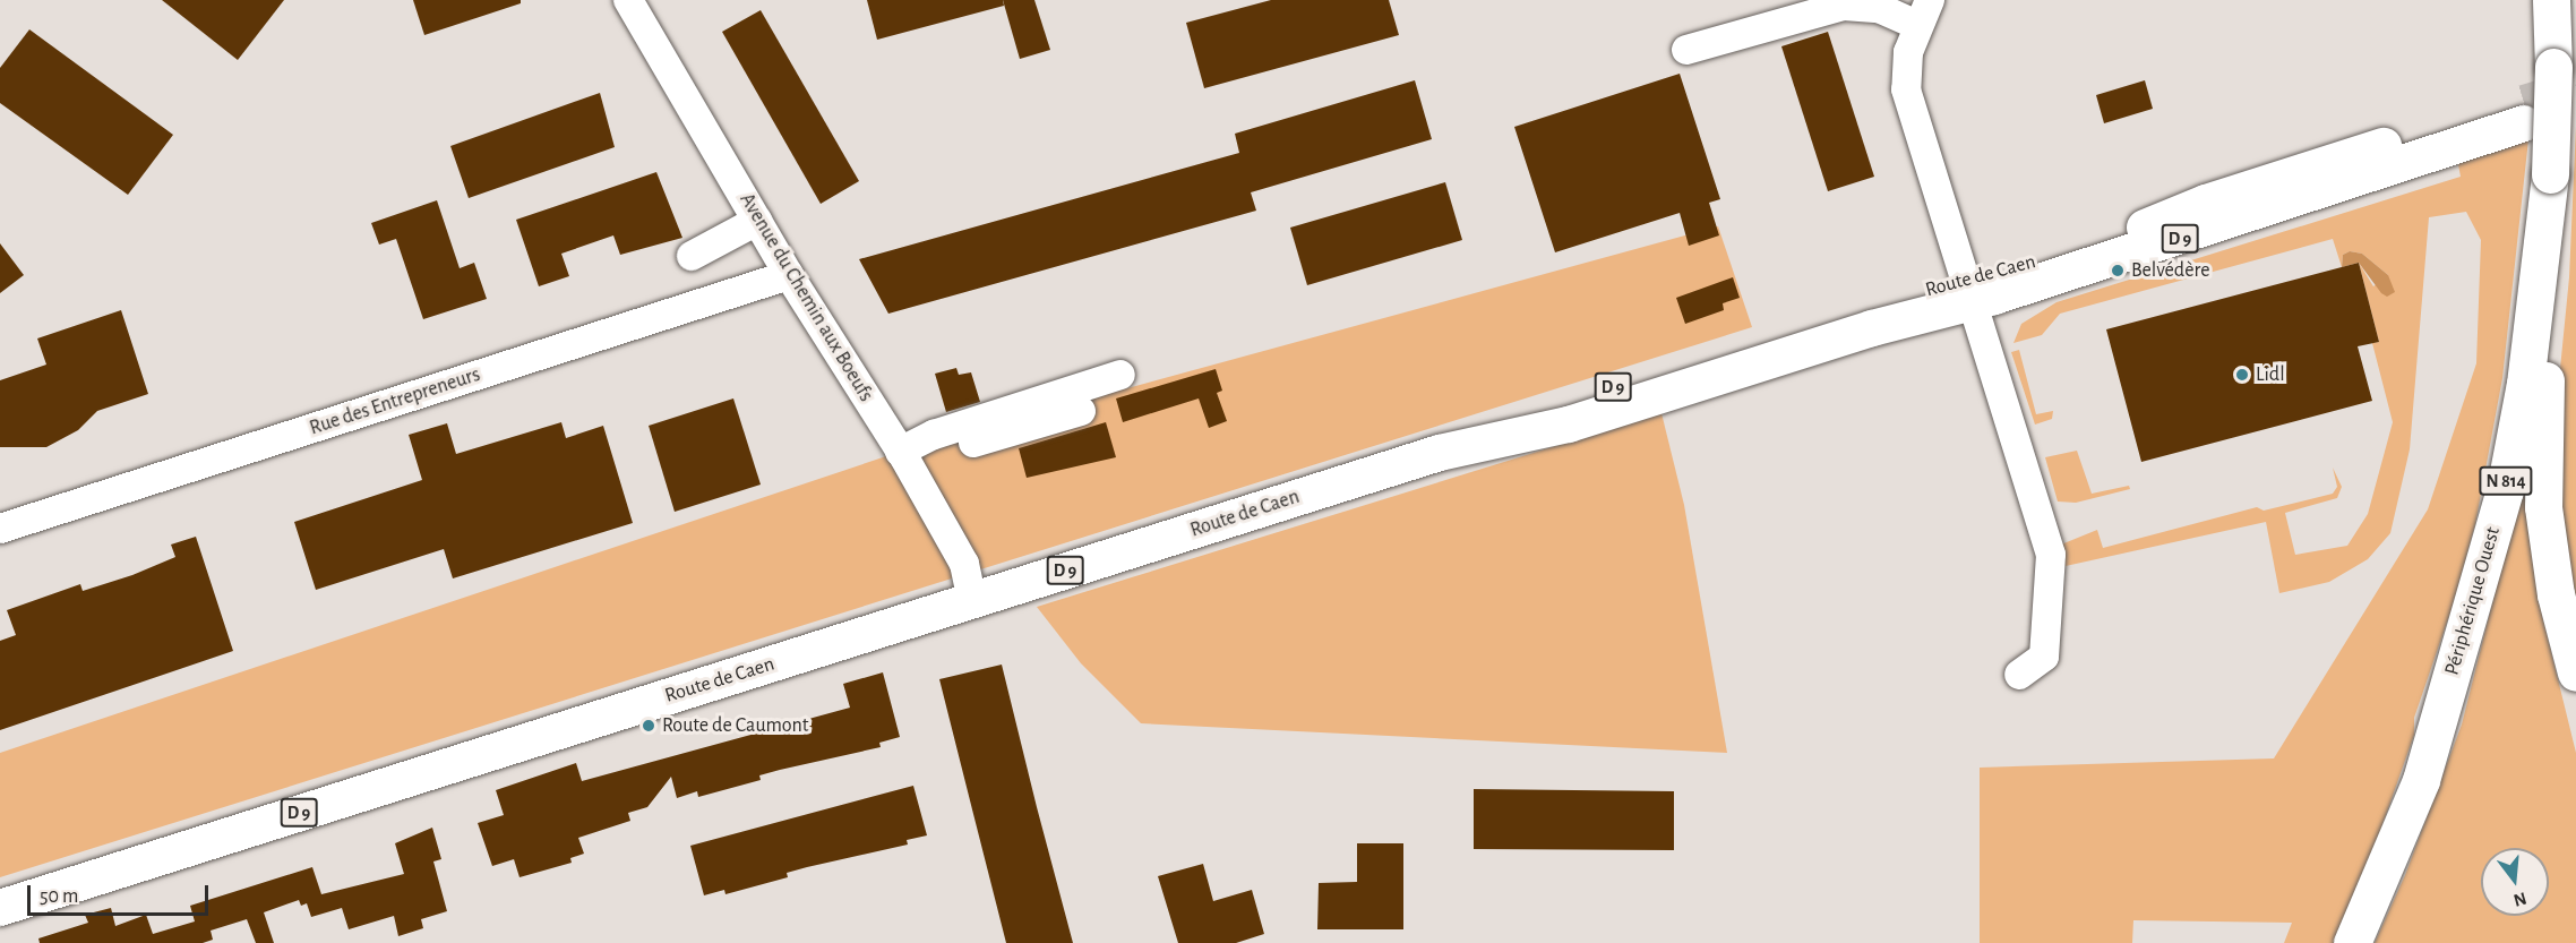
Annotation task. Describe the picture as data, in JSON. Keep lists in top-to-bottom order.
{
  "streets": {
    "highway": ["N 814", "Périphérique Ouest"],
    "main road": ["D 9", "Route de Caen"],
    "street": ["Avenue du Chemin aux Boeufs", "Rue des Entrepreneurs"]
  },
  "crossings": [
    ["Route de Caen", "Avenue du Chemin aux Boeufs"],
    ["Avenue du Chemin aux Boeufs", "Rue des Entrepreneurs"]
  ],
  "places": ["Belvédère", "Lidl", "Route de Caumont"],
  "scale_bar": "50 m",
  "north": "bottom"
}
